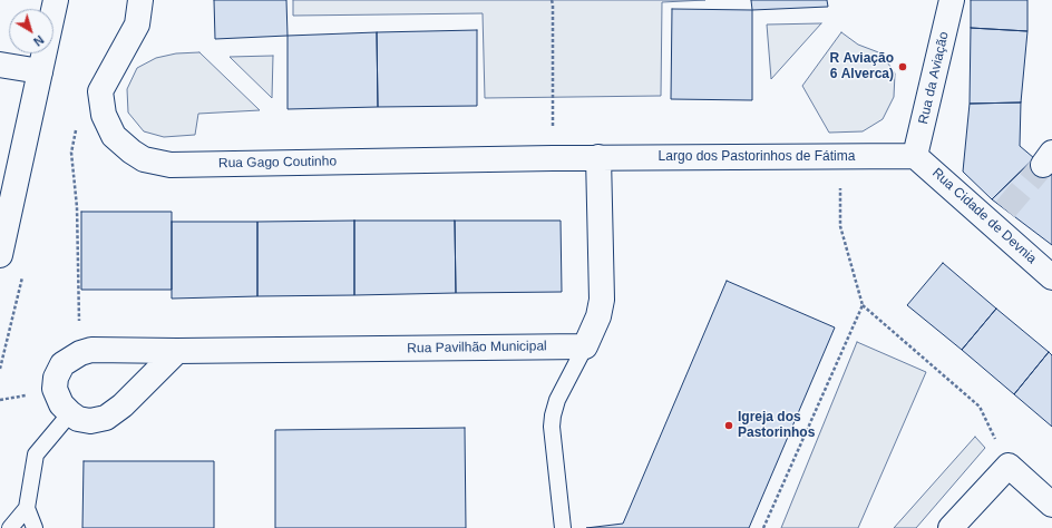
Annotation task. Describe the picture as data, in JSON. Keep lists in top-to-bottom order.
{
  "streets": {
    "street": [
      "Rua da Aviação",
      "Largo dos Pastorinhos de Fátima",
      "Rua Gago Coutinho",
      "Rua Cidade de Devnia",
      "Rua Pavilhão Municipal"
    ]
  },
  "crossings": [
    ["Rua da Aviação", "Largo dos Pastorinhos de Fátima"],
    ["Rua da Aviação", "Rua Cidade de Devnia"],
    ["Largo dos Pastorinhos de Fátima", "Rua Gago Coutinho"],
    ["Largo dos Pastorinhos de Fátima", "Rua Cidade de Devnia"]
  ],
  "places": ["R Aviação 6 Alverca)", "Igreja dos Pastorinhos"],
  "north": "bottom right"
}
